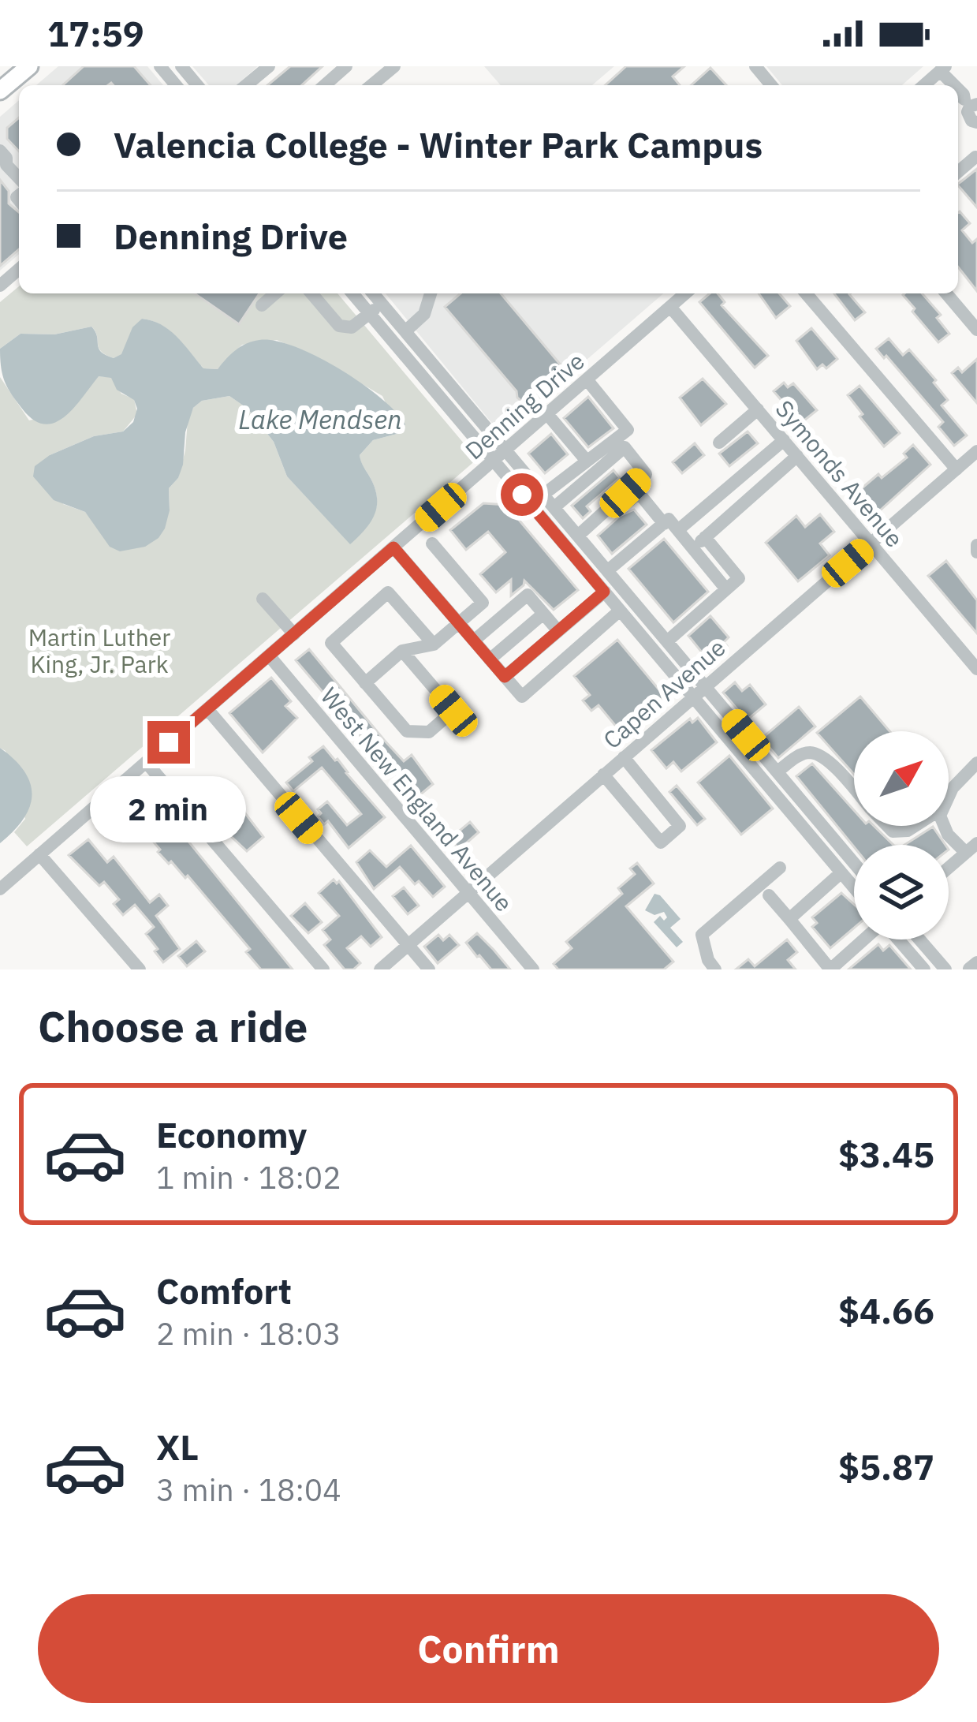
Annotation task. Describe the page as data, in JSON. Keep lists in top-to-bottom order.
{
  "streets": {
    "street": [
      "Denning Drive",
      "Symonds Avenue",
      "Capen Avenue",
      "West New England Avenue"
    ]
  },
  "crossings": [
    ["Denning Drive", "Symonds Avenue"],
    ["Denning Drive", "West New England Avenue"],
    ["Symonds Avenue", "Capen Avenue"],
    ["Capen Avenue", "West New England Avenue"]
  ],
  "water": ["Lake Mendsen"],
  "parks": ["Martin Luther King, Jr. Park"],
  "north": "top right",
  "page": {
    "status": "17:59",
    "banner": ["Valencia College - Winter Park Campus", "Denning Drive"],
    "bubble": "2 min",
    "heading": "Choose a ride",
    "list": [
      {
        "name": "Economy",
        "note": "1 min · 18:02",
        "value": "$3.45"
      },
      {
        "name": "Comfort",
        "note": "2 min · 18:03",
        "value": "$4.66"
      },
      {
        "name": "XL",
        "note": "3 min · 18:04",
        "value": "$5.87"
      }
    ],
    "buttons": "Confirm"
  }
}
